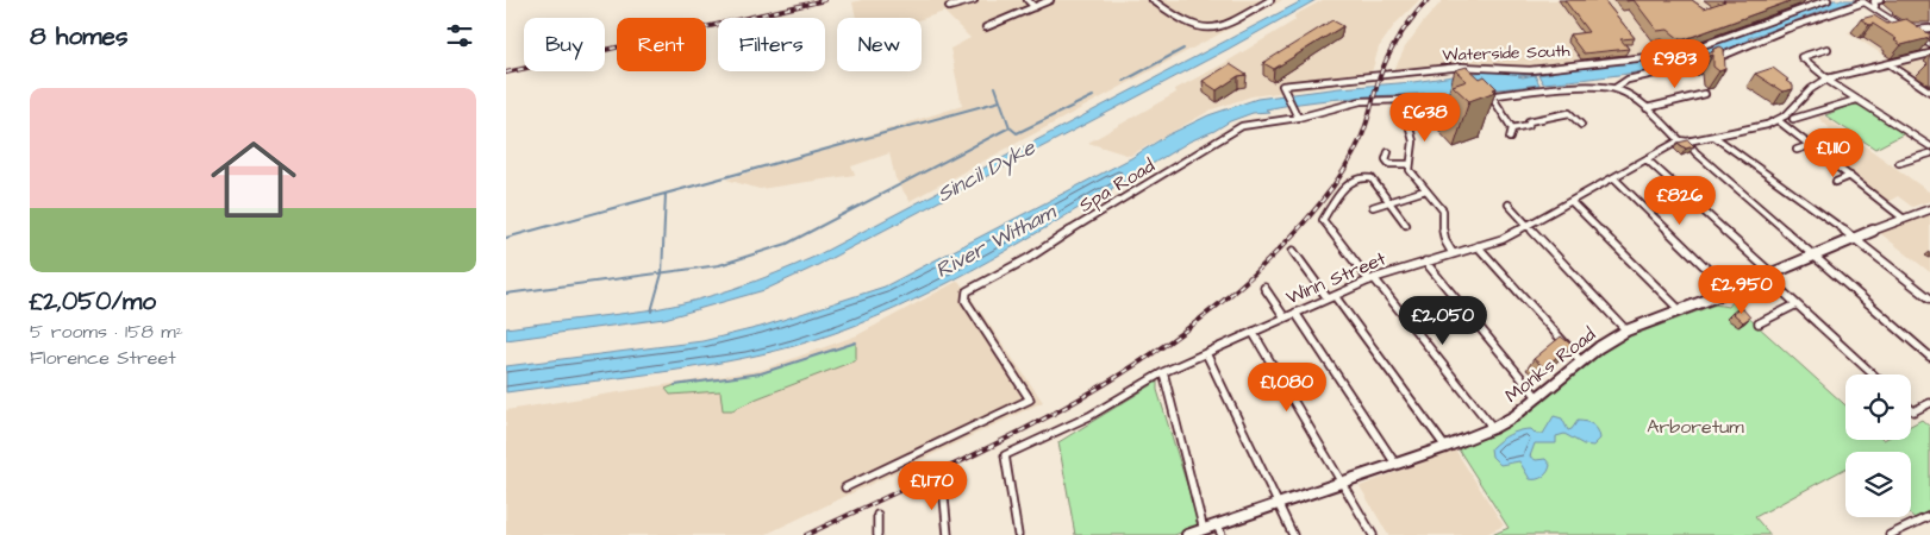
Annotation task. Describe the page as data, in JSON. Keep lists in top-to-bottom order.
{
  "streets": {
    "main road": ["Monks Road"],
    "street": ["Waterside South", "Spa Road", "Winn Street"]
  },
  "crossings": [
    ["Waterside South", "Spa Road"]
  ],
  "water": ["Sincil Dyke", "River Witham"],
  "parks": ["Arboretum"],
  "page": {
    "heading": "8 homes",
    "chip": [
      "Buy",
      "Rent",
      "Filters",
      "New"
    ],
    "price": [
      "£983",
      "£638",
      "£1,110",
      "£826",
      "£2,950",
      "£2,050",
      "£1,080",
      "£1,170"
    ],
    "list": [
      {
        "name": "£2,050/mo",
        "note": "5 rooms · 158 m² · Florence Street"
      }
    ]
  }
}
